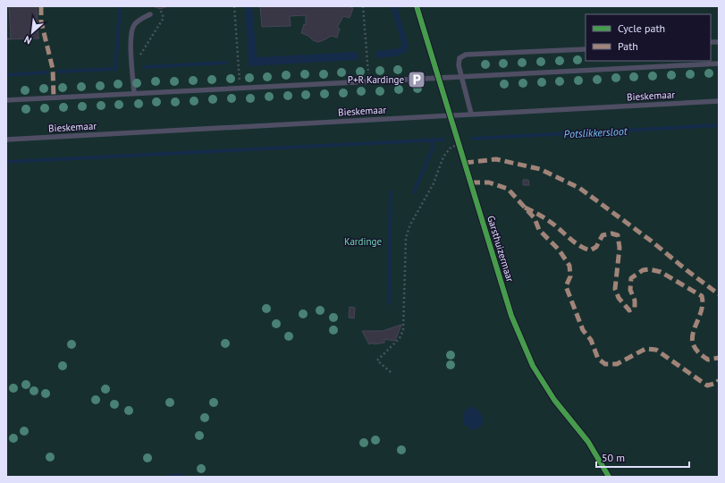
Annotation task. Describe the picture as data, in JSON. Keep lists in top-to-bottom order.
{
  "streets": {
    "lane": ["Bieskemaar"],
    "cycle path": ["Garsthuizermaar"]
  },
  "water": ["Potslikkersloot"],
  "parks": ["Kardinge"],
  "places": {
    "parking": ["P+R Kardinge"]
  },
  "legend": ["Cycle path", "Path"],
  "scale_bar": "50 m",
  "north": "bottom left"
}
